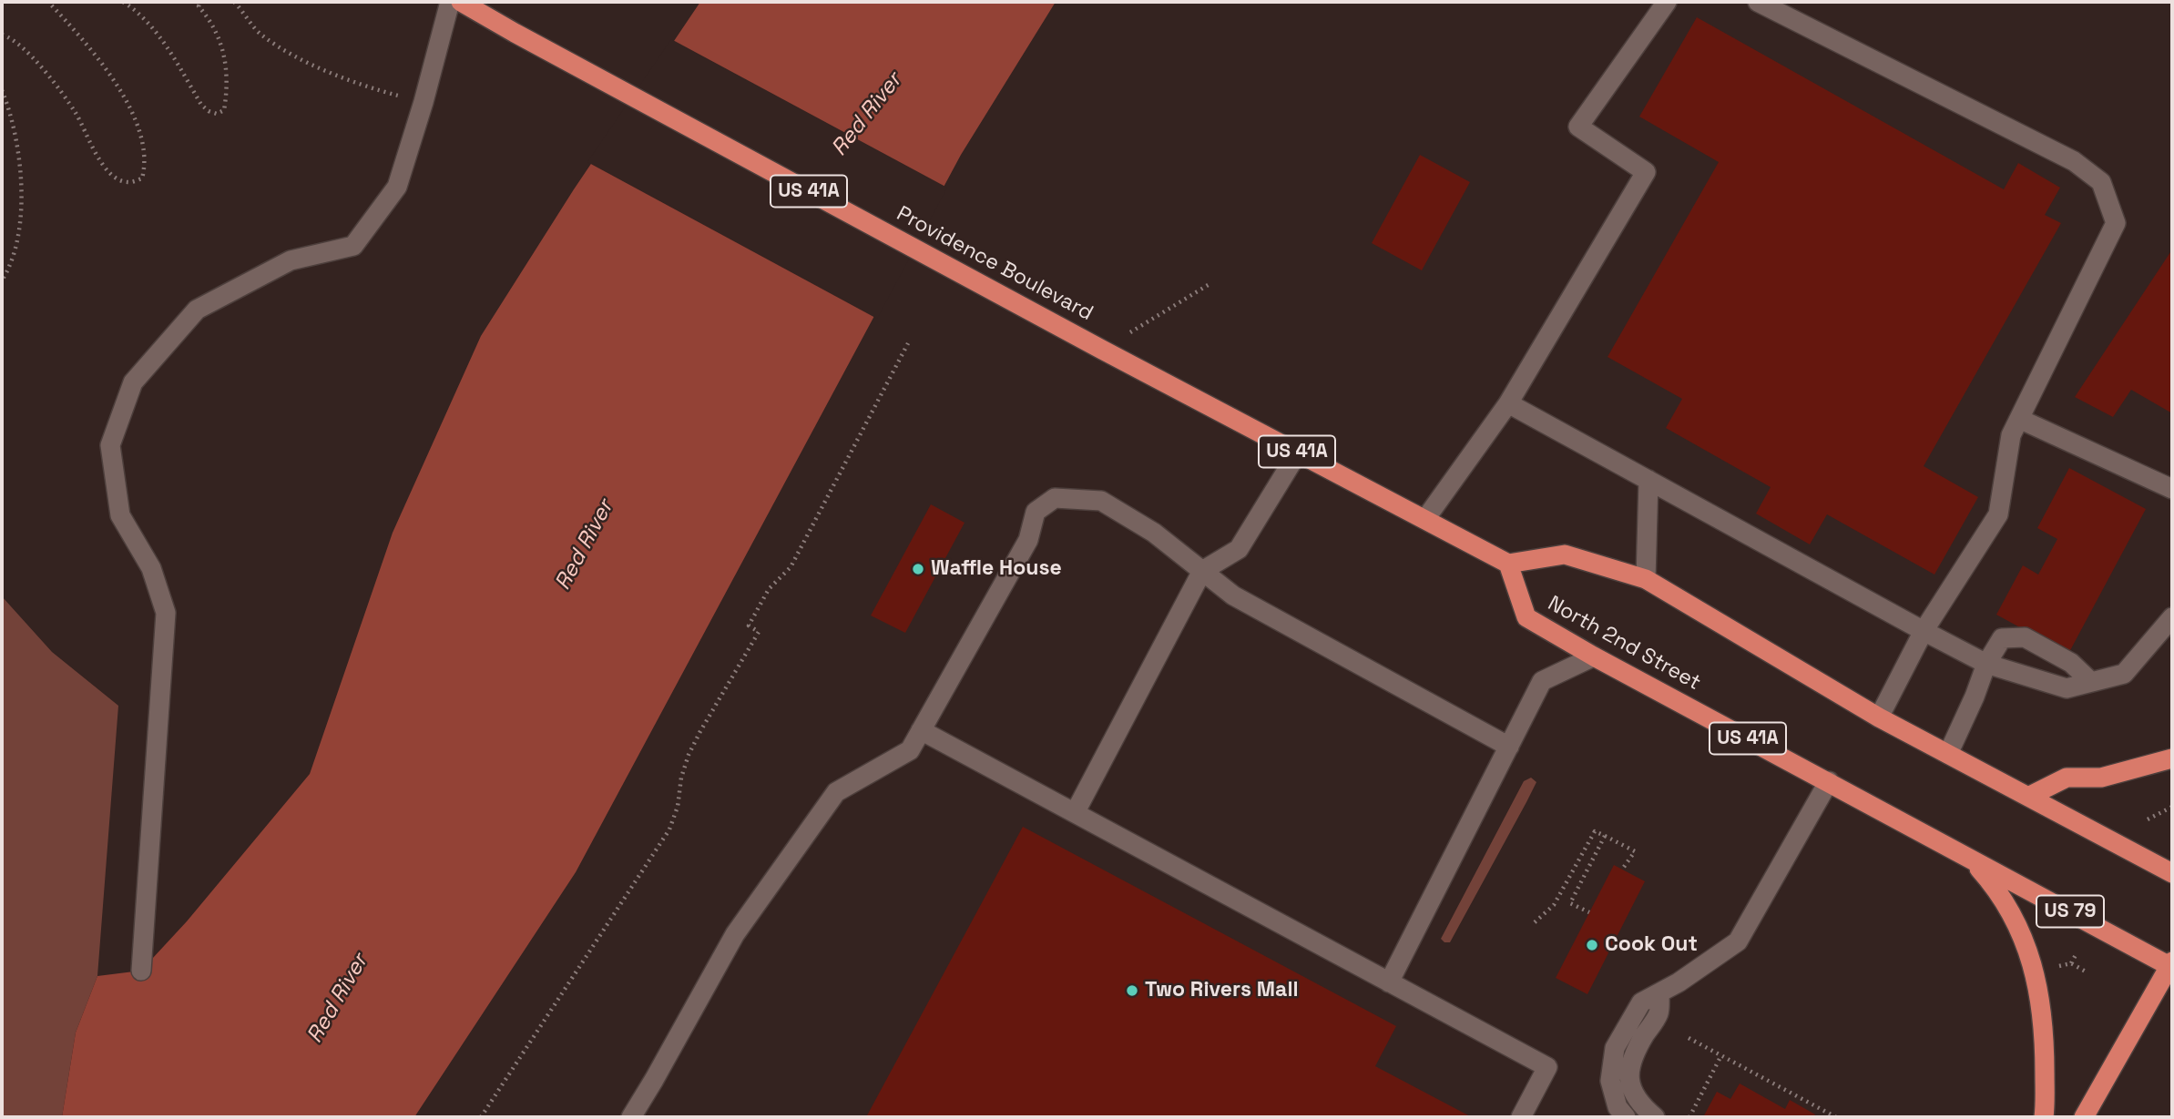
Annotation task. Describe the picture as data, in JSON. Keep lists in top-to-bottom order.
{
  "streets": {
    "highway": [
      "US 41A",
      "Providence Boulevard",
      "North 2nd Street",
      "US 79"
    ]
  },
  "crossings": [
    ["US 41A", "North 2nd Street"],
    ["Providence Boulevard", "North 2nd Street"]
  ],
  "water": ["Red River"],
  "places": ["Waffle House", "Cook Out", "Two Rivers Mall"]
}
